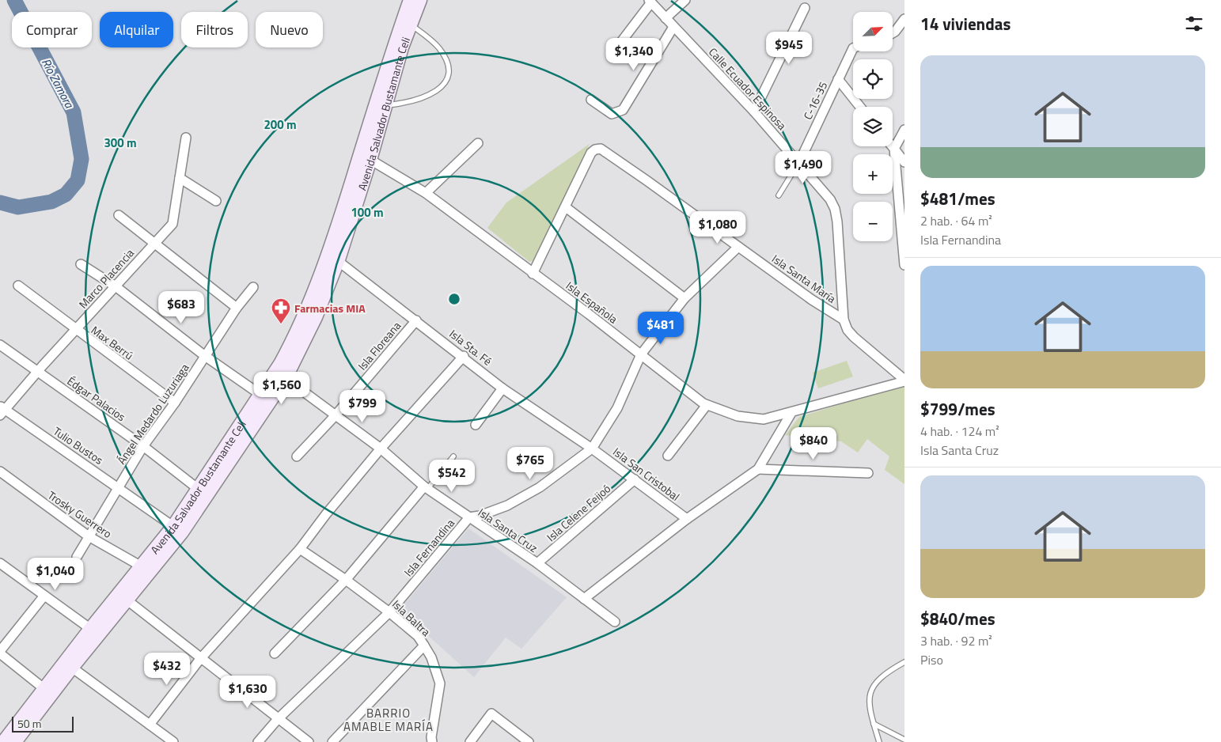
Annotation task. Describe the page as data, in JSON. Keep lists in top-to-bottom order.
{
  "streets": {
    "main road": ["Avenida Salvador Bustamante Celi"],
    "street": [
      "Calle Ecuador Espinosa",
      "C-16-35",
      "Marco Placencia",
      "Isla Santa María",
      "Isla Española",
      "Max Berrú",
      "Isla Floreana",
      "Isla Sta. Fé",
      "Édgar Palacios",
      "Ángel Medardo Luzuriaga",
      "Tulio Bustos",
      "Isla San Cristobal",
      "Isla Celene Feijoó",
      "Trosky Guerrero",
      "Isla Santa Cruz",
      "Isla Fernandina",
      "Isla Baltra"
    ]
  },
  "crossings": [
    ["Calle Ecuador Espinosa", "C-16-35"],
    ["Calle Ecuador Espinosa", "Isla Santa María"],
    ["Calle Ecuador Espinosa", "Isla Española"],
    ["Avenida Salvador Bustamante Celi", "Isla Española"],
    ["Avenida Salvador Bustamante Celi", "Isla Sta. Fé"],
    ["Avenida Salvador Bustamante Celi", "Édgar Palacios"],
    ["Avenida Salvador Bustamante Celi", "Tulio Bustos"],
    ["Avenida Salvador Bustamante Celi", "Trosky Guerrero"],
    ["Avenida Salvador Bustamante Celi", "Isla Santa Cruz"],
    ["Marco Placencia", "Max Berrú"],
    ["Marco Placencia", "Édgar Palacios"],
    ["Marco Placencia", "Tulio Bustos"],
    ["Isla Santa María", "Isla Fernandina"],
    ["Isla Española", "Isla Fernandina"],
    ["Max Berrú", "Ángel Medardo Luzuriaga"],
    ["Isla Floreana", "Isla Sta. Fé"],
    ["Isla Floreana", "Isla Santa Cruz"],
    ["Isla Sta. Fé", "Isla San Cristobal"],
    ["Isla Sta. Fé", "Isla Fernandina"],
    ["Édgar Palacios", "Ángel Medardo Luzuriaga"],
    ["Ángel Medardo Luzuriaga", "Tulio Bustos"],
    ["Ángel Medardo Luzuriaga", "Trosky Guerrero"],
    ["Isla San Cristobal", "Isla Celene Feijoó"],
    ["Isla San Cristobal", "Isla Fernandina"],
    ["Isla Celene Feijoó", "Isla Santa Cruz"],
    ["Isla Santa Cruz", "Isla Fernandina"],
    ["Isla Fernandina", "Isla Baltra"]
  ],
  "districts": ["BARRIO AMABLE MARÍA"],
  "water": ["Río Zamora"],
  "places": {
    "pharmacy": ["Farmacias MIA"]
  },
  "scale_bar": "50 m",
  "north": "top right",
  "page": {
    "heading": "14 viviendas",
    "map_buttons": ["+", "−"],
    "chip": [
      "Comprar",
      "Alquilar",
      "Filtros",
      "Nuevo"
    ],
    "price": [
      "$945",
      "$1,340",
      "$1,490",
      "$1,080",
      "$683",
      "$481",
      "$1,560",
      "$799",
      "$840",
      "$765",
      "$542",
      "$1,040",
      "$432",
      "$1,630"
    ],
    "list": [
      {
        "name": "$481/mes",
        "note": "2 hab. · 64 m² · Isla Fernandina"
      },
      {
        "name": "$799/mes",
        "note": "4 hab. · 124 m² · Isla Santa Cruz"
      },
      {
        "name": "$840/mes",
        "note": "3 hab. · 92 m² · Piso"
      }
    ],
    "scale": "50 m"
  },
  "rings": ["200 m", "300 m", "100 m"]
}
